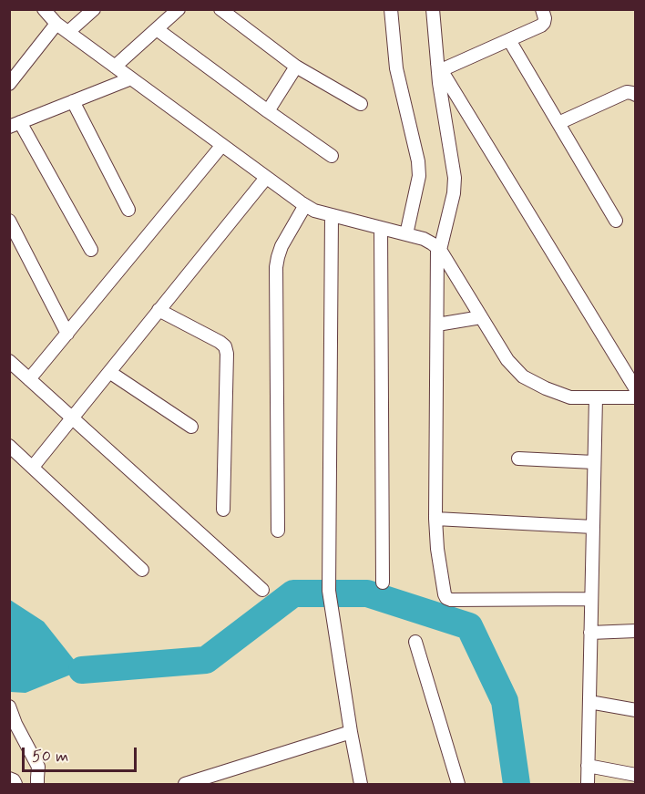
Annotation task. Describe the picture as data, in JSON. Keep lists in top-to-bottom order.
{
  "scale_bar": "50 m"
}
